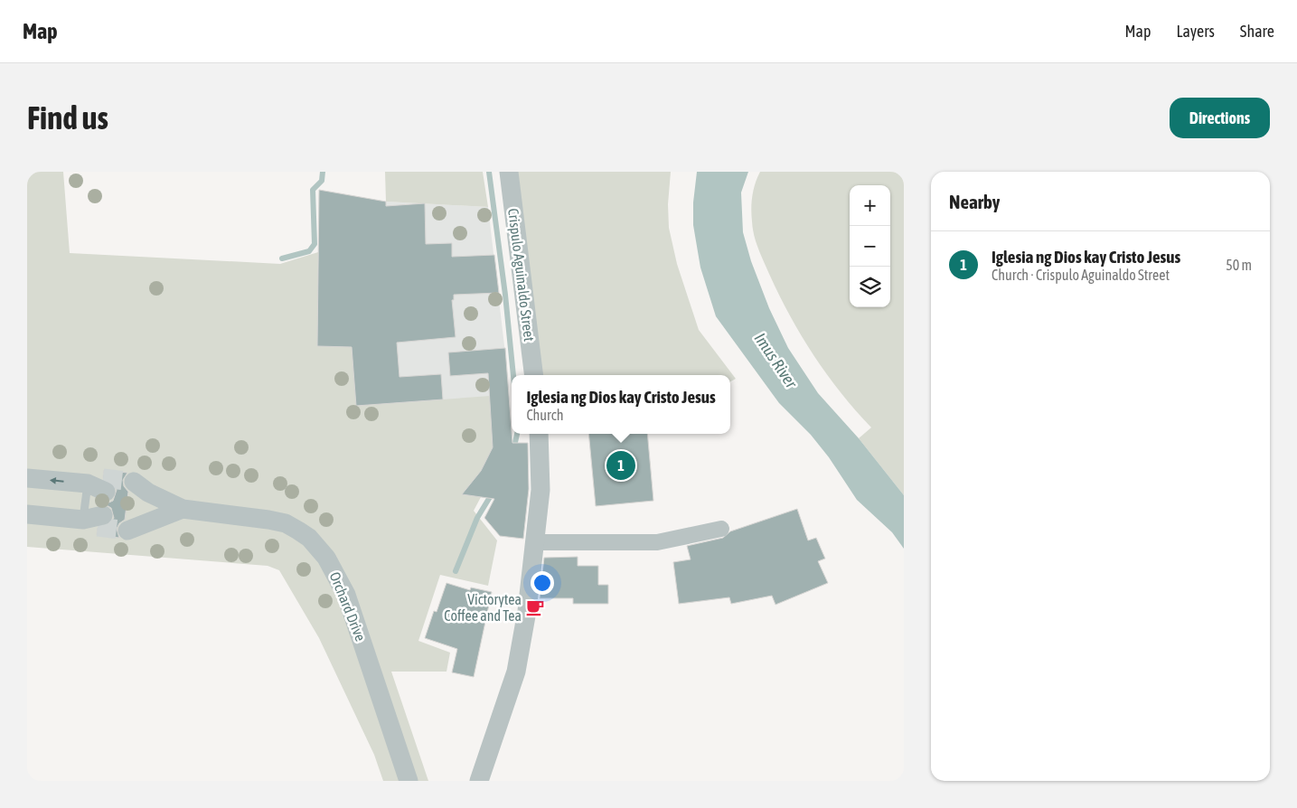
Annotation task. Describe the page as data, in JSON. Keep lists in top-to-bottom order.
{
  "streets": {
    "street": ["Crispulo Aguinaldo Street", "Orchard Drive"]
  },
  "water": ["Imus River"],
  "places": {
    "cafe": ["Victorytea Coffee and Tea"]
  },
  "page": {
    "header": "Map",
    "nav": ["Map", "Layers", "Share"],
    "buttons": "Directions",
    "title": "Find us",
    "heading": "Nearby",
    "map_buttons": ["+", "−"],
    "list": [
      {
        "mark": "1",
        "name": "Iglesia ng Dios kay Cristo Jesus",
        "note": "Church · Crispulo Aguinaldo Street",
        "value": "50 m"
      }
    ],
    "popup": ["Iglesia ng Dios kay Cristo Jesus", "Church"],
    "pins": "1"
  }
}
